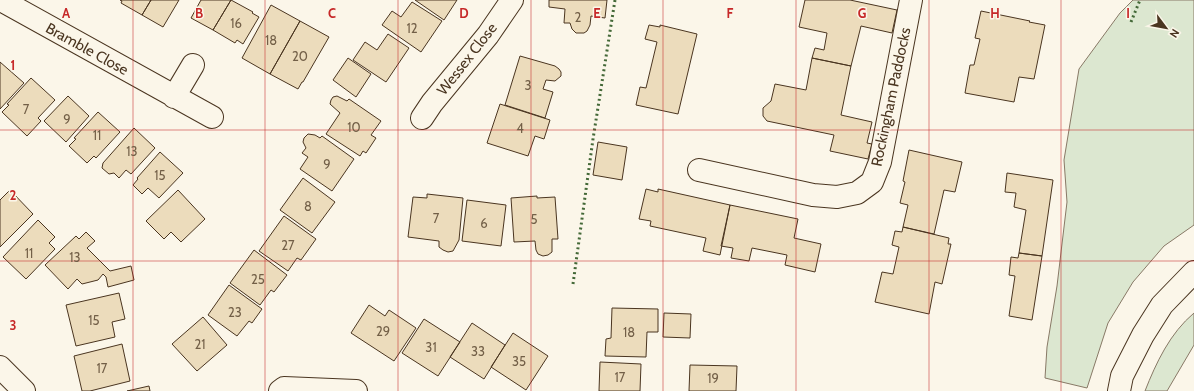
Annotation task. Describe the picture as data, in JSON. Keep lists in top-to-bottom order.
{
  "streets": {
    "street": ["Bramble Close", "Wessex Close", "Rockingham Paddocks"]
  },
  "house_numbers": [
    "2",
    "16",
    "12",
    "18",
    "20",
    "3",
    "7",
    "9",
    "10",
    "4",
    "11",
    "13",
    "9",
    "15",
    "8",
    "7",
    "5",
    "6",
    "27",
    "11",
    "13",
    "25",
    "23",
    "15",
    "29",
    "18",
    "21",
    "31",
    "33",
    "35",
    "17",
    "17",
    "19"
  ],
  "north": "bottom right",
  "grid": {
    "columns": [
      "A",
      "B",
      "C",
      "D",
      "E",
      "F",
      "G",
      "H",
      "I"
    ],
    "rows": ["1", "2", "3"]
  }
}
